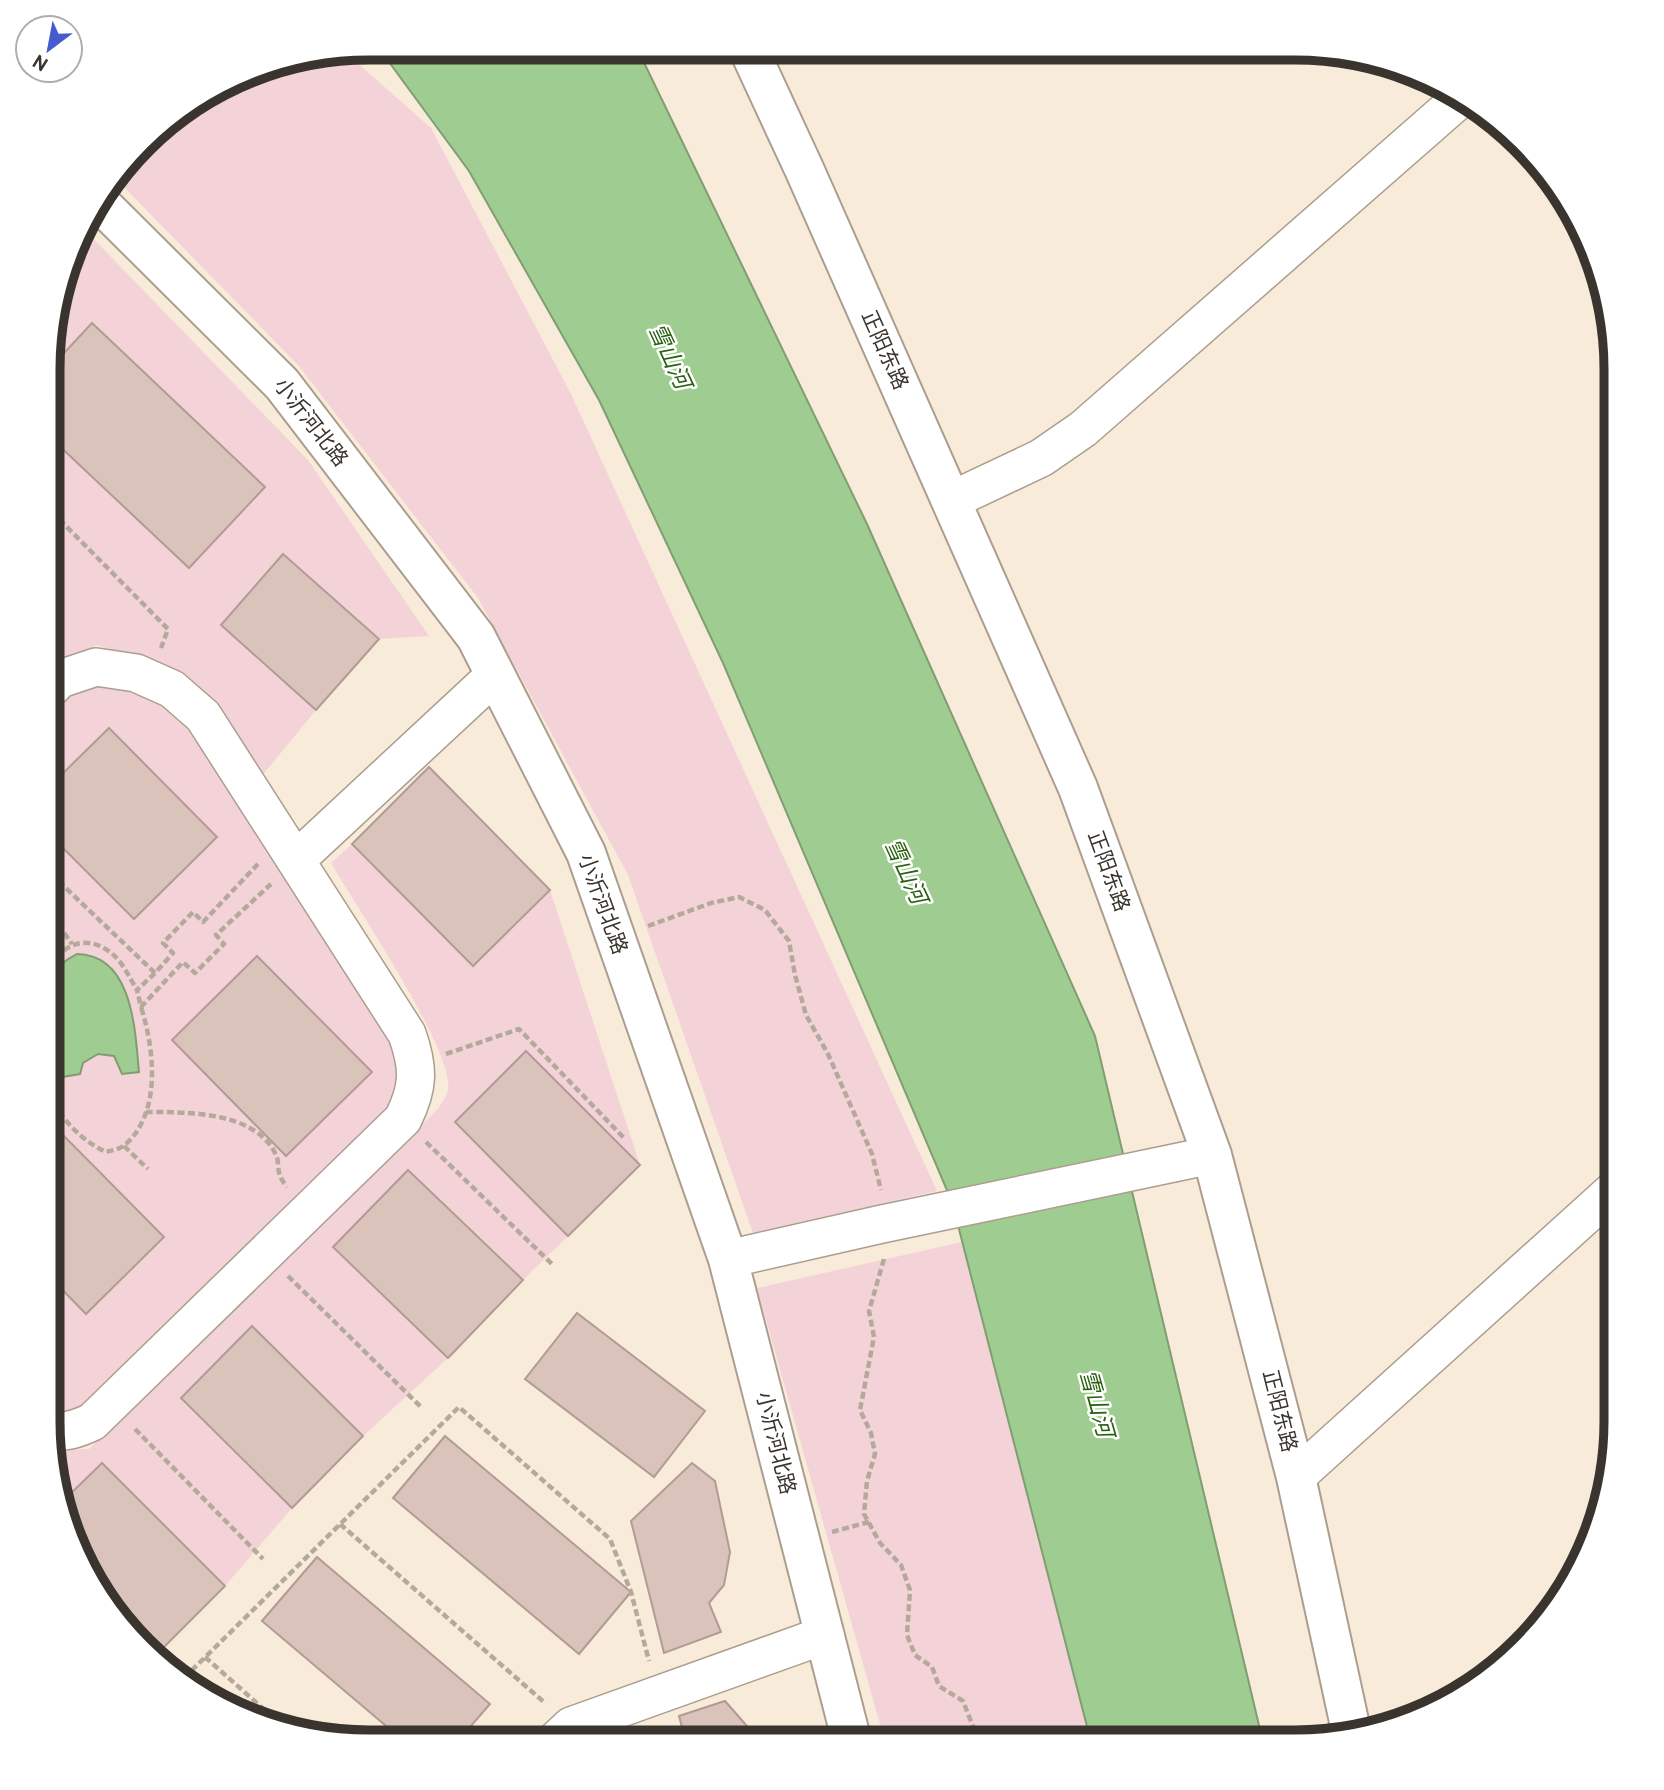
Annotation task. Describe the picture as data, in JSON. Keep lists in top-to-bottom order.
{
  "streets": {
    "main road": ["正阳东路", "小沂河北路"]
  },
  "water": ["雪山河"],
  "north": "bottom left"
}
